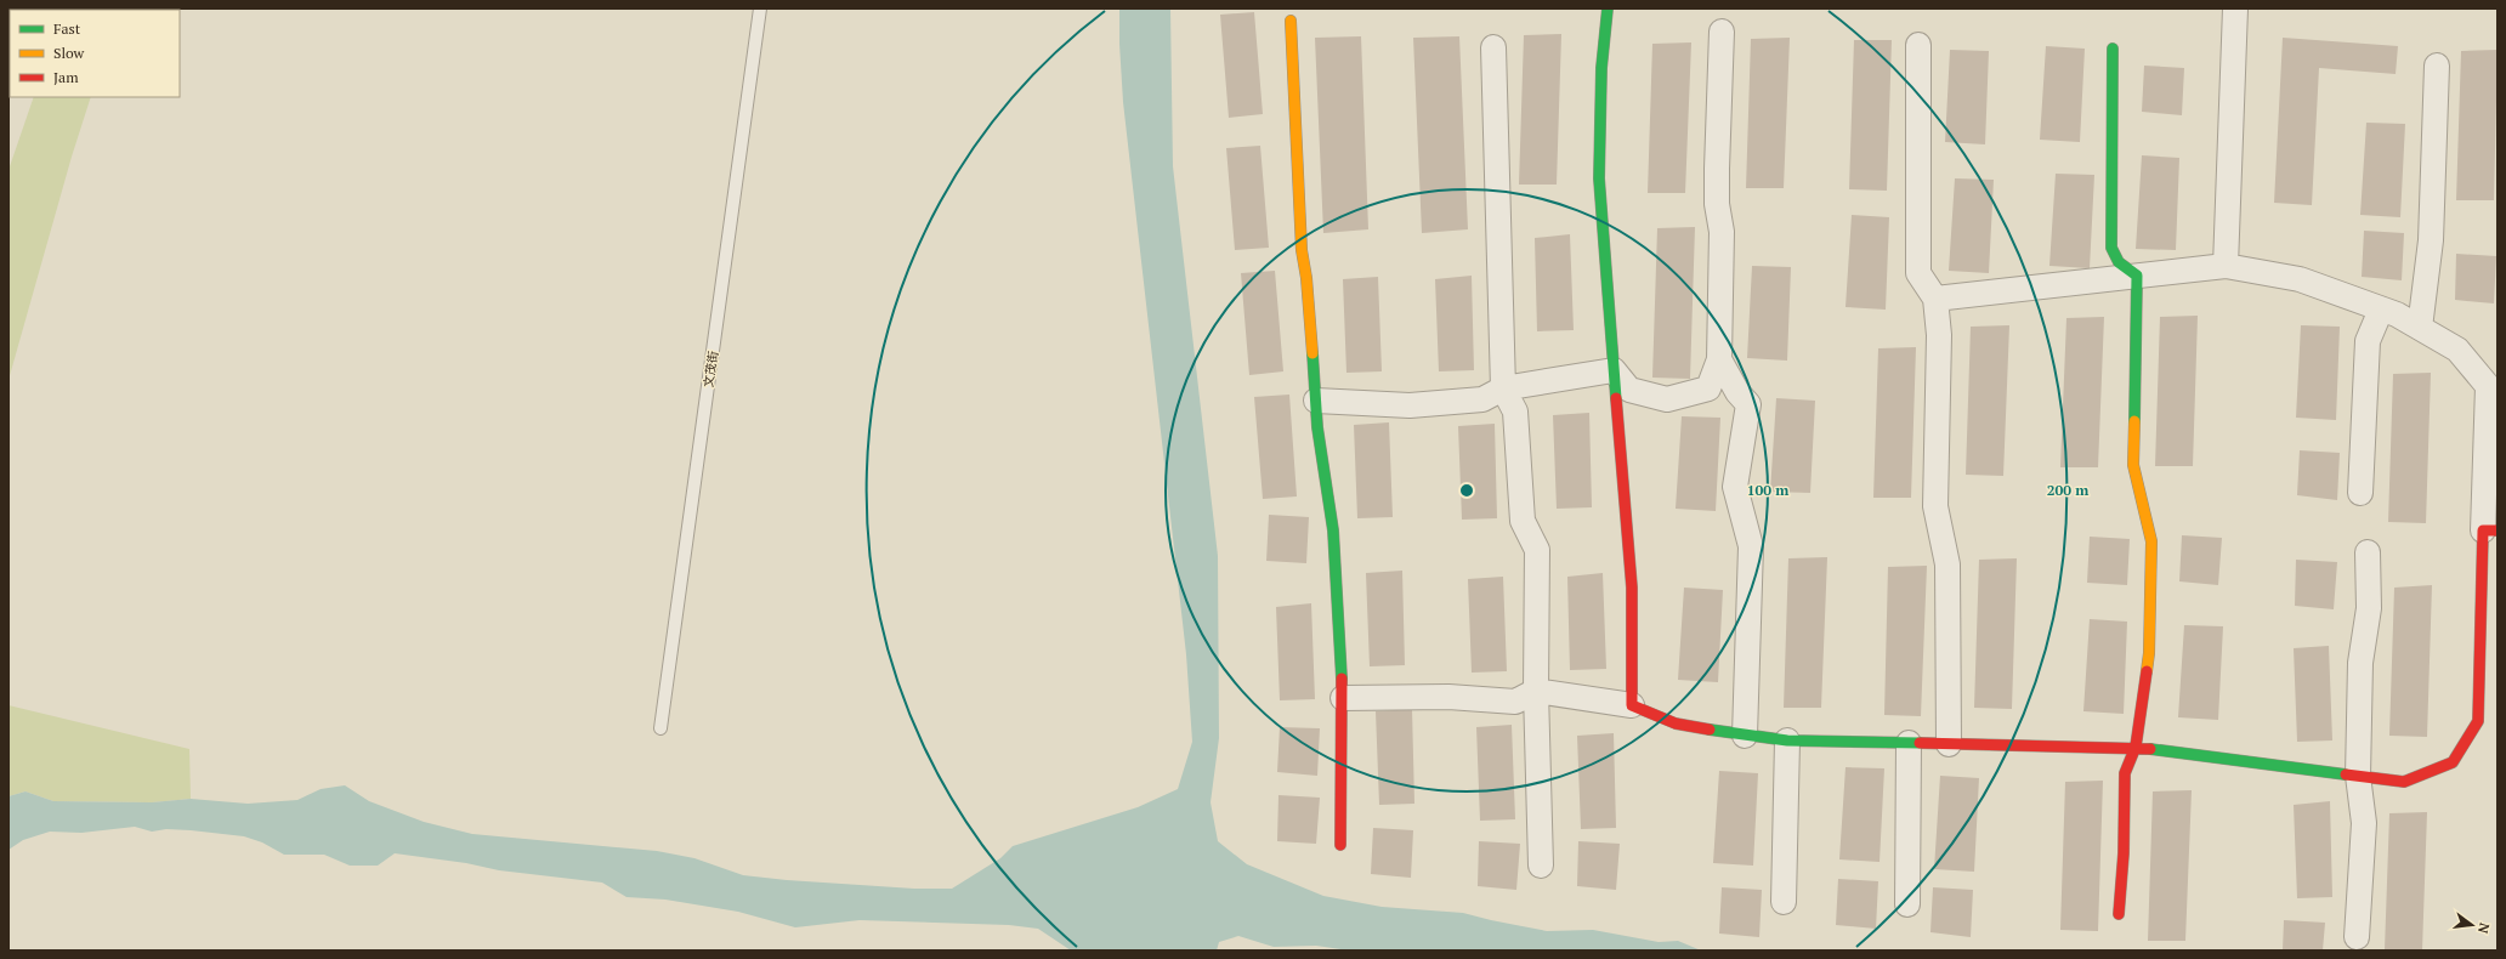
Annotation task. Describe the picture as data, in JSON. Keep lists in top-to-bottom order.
{
  "streets": {
    "lane": ["文茂街"]
  },
  "legend": ["Fast", "Slow", "Jam"],
  "north": "right",
  "rings": ["100 m", "200 m"]
}
